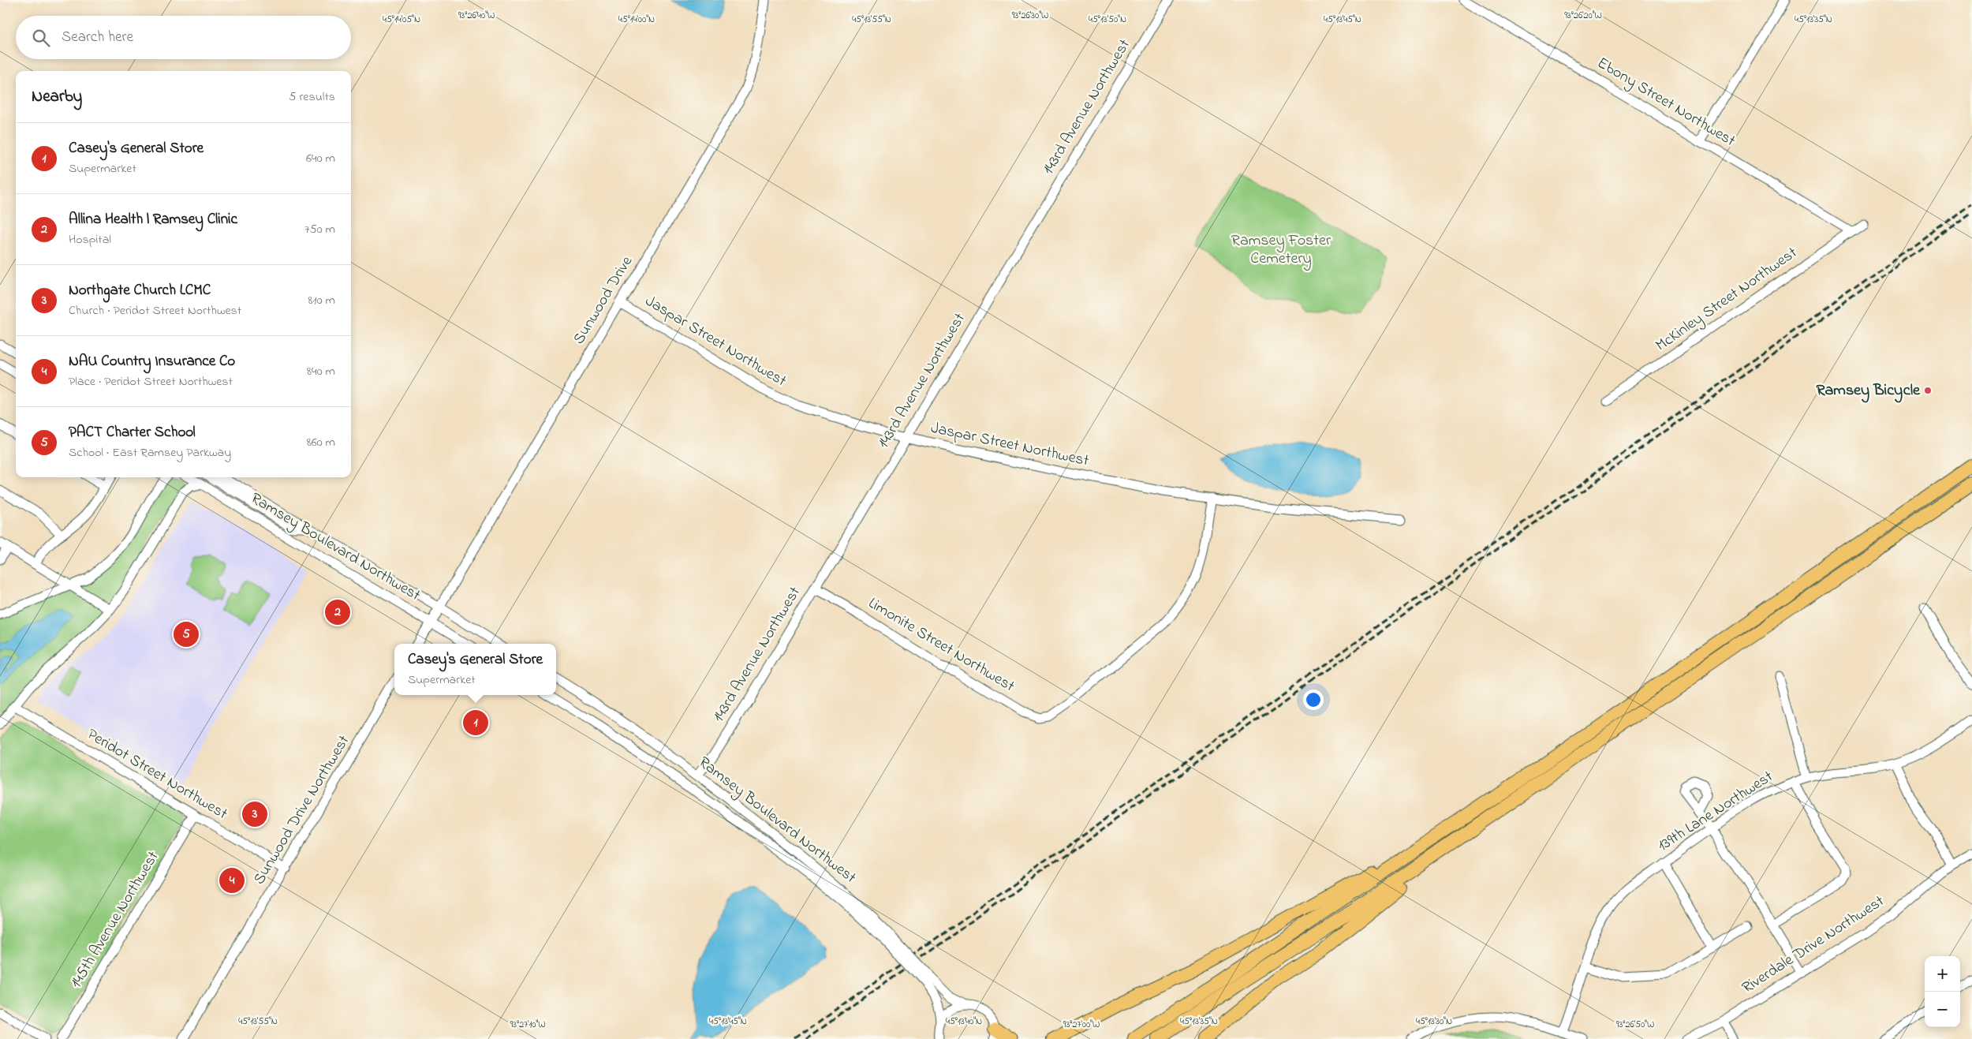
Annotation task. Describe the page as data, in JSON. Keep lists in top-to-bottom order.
{
  "streets": {
    "street": [
      "Ebony Street Northwest",
      "143rd Avenue Northwest",
      "McKinley Street Northwest",
      "Sunwood Drive",
      "Jaspar Street Northwest",
      "Ramsey Boulevard Northwest",
      "Limonite Street Northwest",
      "Peridot Street Northwest",
      "Sunwood Drive Northwest",
      "139th Lane Northwest",
      "145th Avenue Northwest",
      "Riverdale Drive Northwest"
    ]
  },
  "crossings": [
    ["Ebony Street Northwest", "McKinley Street Northwest"],
    ["143rd Avenue Northwest", "Jaspar Street Northwest"],
    ["143rd Avenue Northwest", "Ramsey Boulevard Northwest"],
    ["143rd Avenue Northwest", "Limonite Street Northwest"],
    ["Sunwood Drive", "Jaspar Street Northwest"],
    ["Sunwood Drive", "Ramsey Boulevard Northwest"],
    ["Jaspar Street Northwest", "Limonite Street Northwest"],
    ["Peridot Street Northwest", "Sunwood Drive Northwest"],
    ["Peridot Street Northwest", "145th Avenue Northwest"]
  ],
  "parks": ["Ramsey Foster Cemetery"],
  "places": ["Ramsey Bicycle"],
  "page": {
    "search": "Search here",
    "heading": ["Nearby", "5 results"],
    "list": [
      {
        "mark": "1",
        "name": "Casey's General Store",
        "note": "Supermarket",
        "value": "640 m"
      },
      {
        "mark": "2",
        "name": "Allina Health | Ramsey Clinic",
        "note": "Hospital",
        "value": "750 m"
      },
      {
        "mark": "3",
        "name": "Northgate Church LCMC",
        "note": "Church · Peridot Street Northwest",
        "value": "810 m"
      },
      {
        "mark": "4",
        "name": "NAU Country Insurance Co",
        "note": "Place · Peridot Street Northwest",
        "value": "840 m"
      },
      {
        "mark": "5",
        "name": "PACT Charter School",
        "note": "School · East Ramsey Parkway",
        "value": "860 m"
      }
    ],
    "pins": [
      "2",
      "5",
      "1",
      "3",
      "4"
    ],
    "popup": ["Casey's General Store", "Supermarket"],
    "map_buttons": ["+", "−"]
  },
  "coordinates": [
    "93°26'40\"W",
    "93°26'20\"W",
    "93°26'30\"W",
    "45°14'05\"N",
    "45°14'00\"N",
    "45°13'55\"N",
    "45°13'50\"N",
    "45°13'45\"N",
    "45°13'35\"N",
    "45°13'40\"N",
    "45°13'30\"N",
    "93°27'10\"W",
    "93°27'00\"W",
    "93°26'50\"W"
  ]
}
